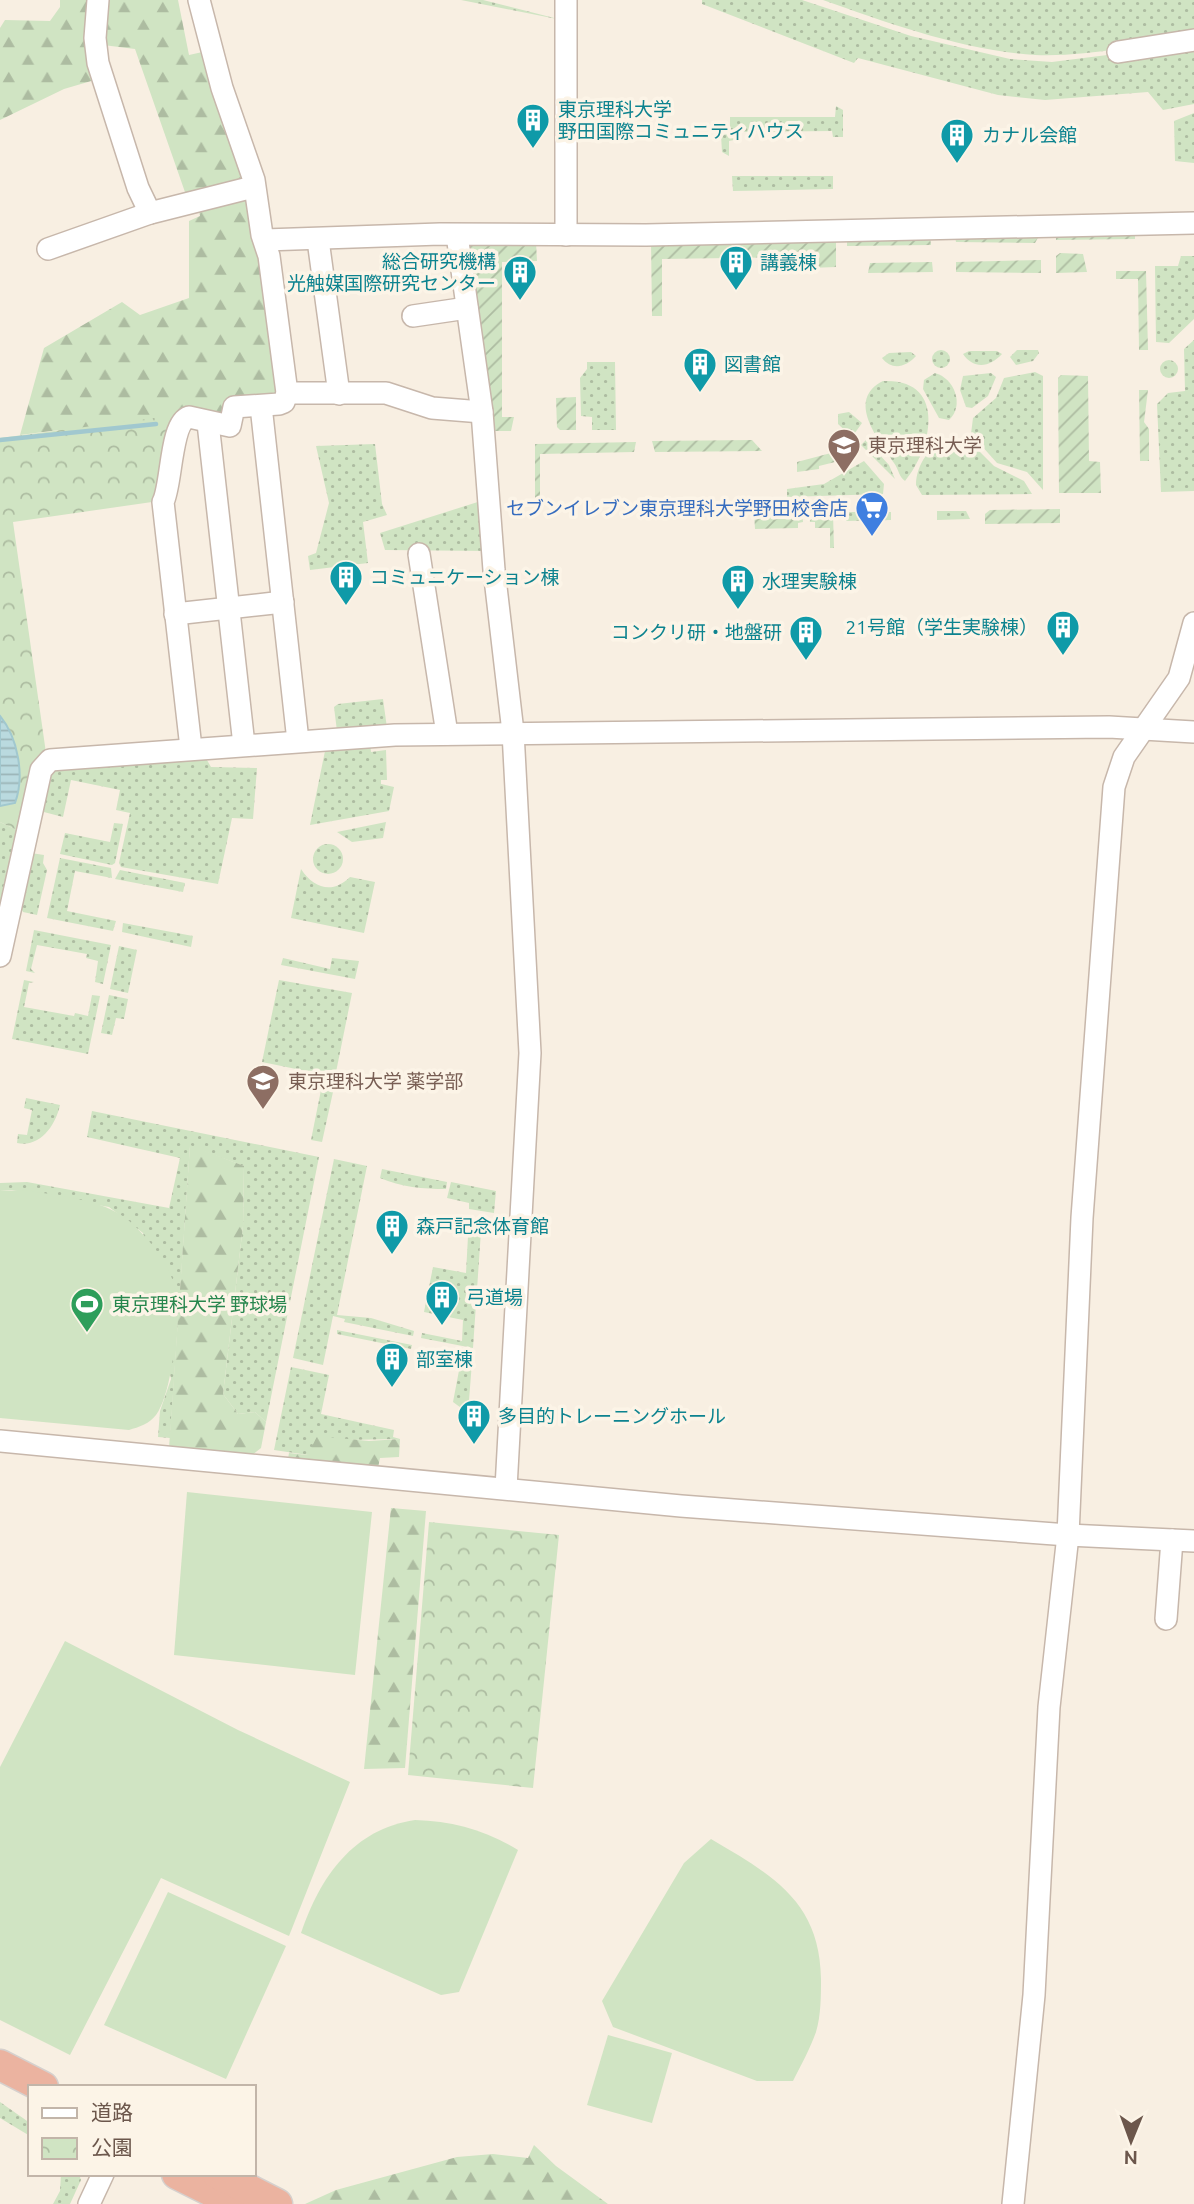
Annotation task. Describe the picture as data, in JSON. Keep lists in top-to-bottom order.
{
  "places": {
    "building": [
      "東京理科大学 野田国際コミュニティハウス",
      "カナル会館",
      "講義棟",
      "総合研究機構 光触媒国際研究センター",
      "図書館",
      "コミュニケーション棟",
      "水理実験棟",
      "21号館（学生実験棟）",
      "コンクリ研・地盤研",
      "森戸記念体育館",
      "弓道場",
      "部室棟",
      "多目的トレーニングホール"
    ],
    "school or university": ["東京理科大学", "東京理科大学 薬学部"],
    "supermarket": ["セブンイレブン東京理科大学野田校舎店"],
    "sports": ["東京理科大学 野球場"]
  },
  "legend": ["道路", "公園"],
  "north": "bottom"
}
